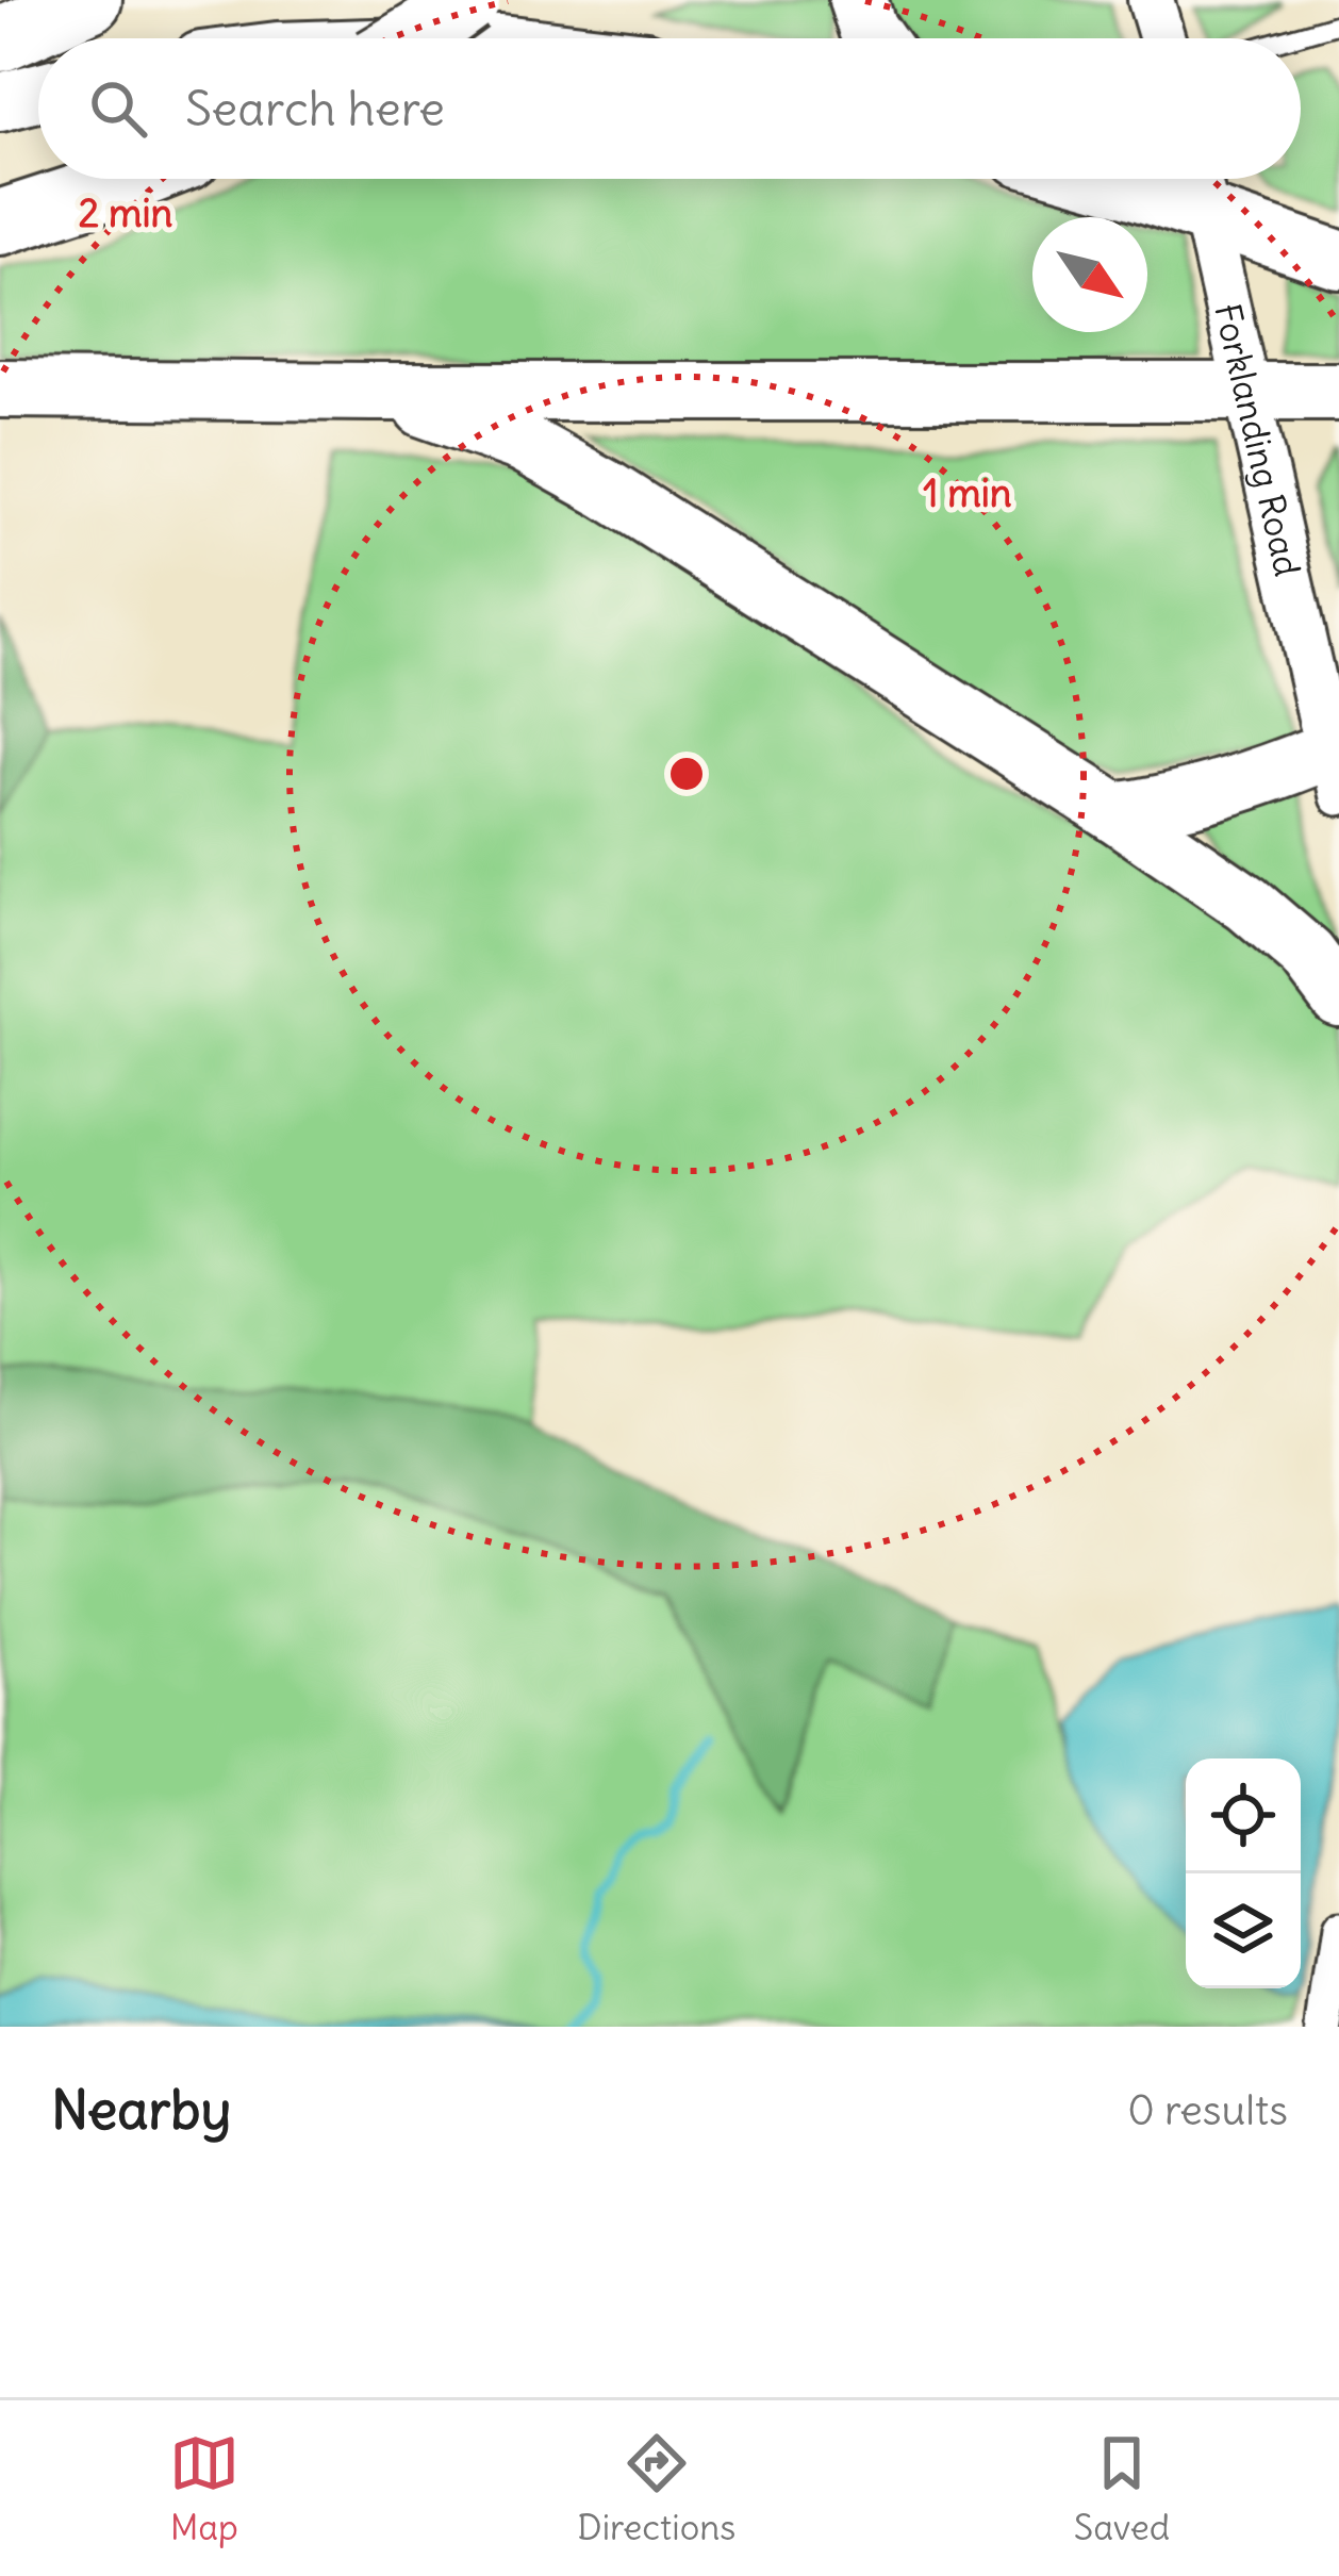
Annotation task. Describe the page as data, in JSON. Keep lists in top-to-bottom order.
{
  "streets": {
    "street": ["Forklanding Road"]
  },
  "north": "bottom right",
  "page": {
    "search": "Search here",
    "heading": ["Nearby", "0 results"],
    "nav": ["Map", "Directions", "Saved"]
  },
  "rings": ["2 min", "1 min"]
}
